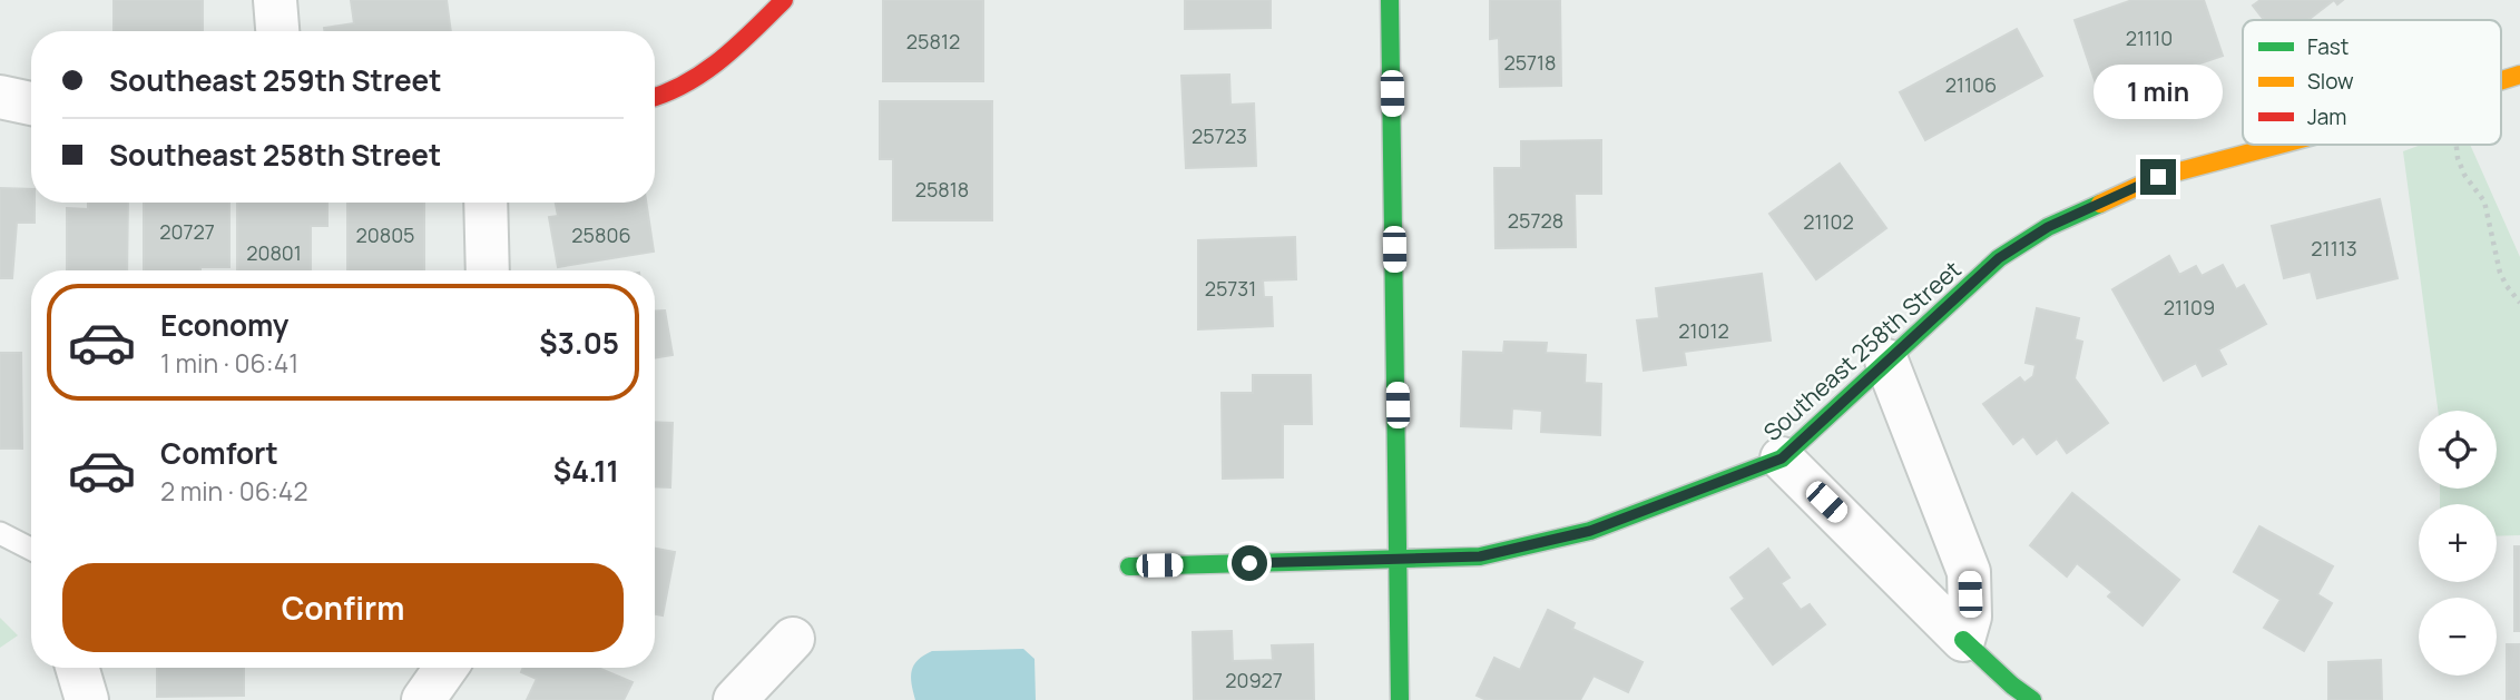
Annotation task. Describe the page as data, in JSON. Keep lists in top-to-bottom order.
{
  "streets": {
    "street": ["Southeast 258th Street"]
  },
  "house_numbers": [
    "21110",
    "25812",
    "25718",
    "21106",
    "25723",
    "25818",
    "25728",
    "21102",
    "20727",
    "20805",
    "25806",
    "21113",
    "20801",
    "25731",
    "21109",
    "21012",
    "20927"
  ],
  "legend": ["Fast", "Slow", "Jam"],
  "page": {
    "banner": ["Southeast 259th Street", "Southeast 258th Street"],
    "bubble": "1 min",
    "list": [
      {
        "name": "Economy",
        "note": "1 min · 06:41",
        "value": "$3.05"
      },
      {
        "name": "Comfort",
        "note": "2 min · 06:42",
        "value": "$4.11"
      }
    ],
    "map_buttons": ["+", "−"],
    "buttons": "Confirm"
  }
}
